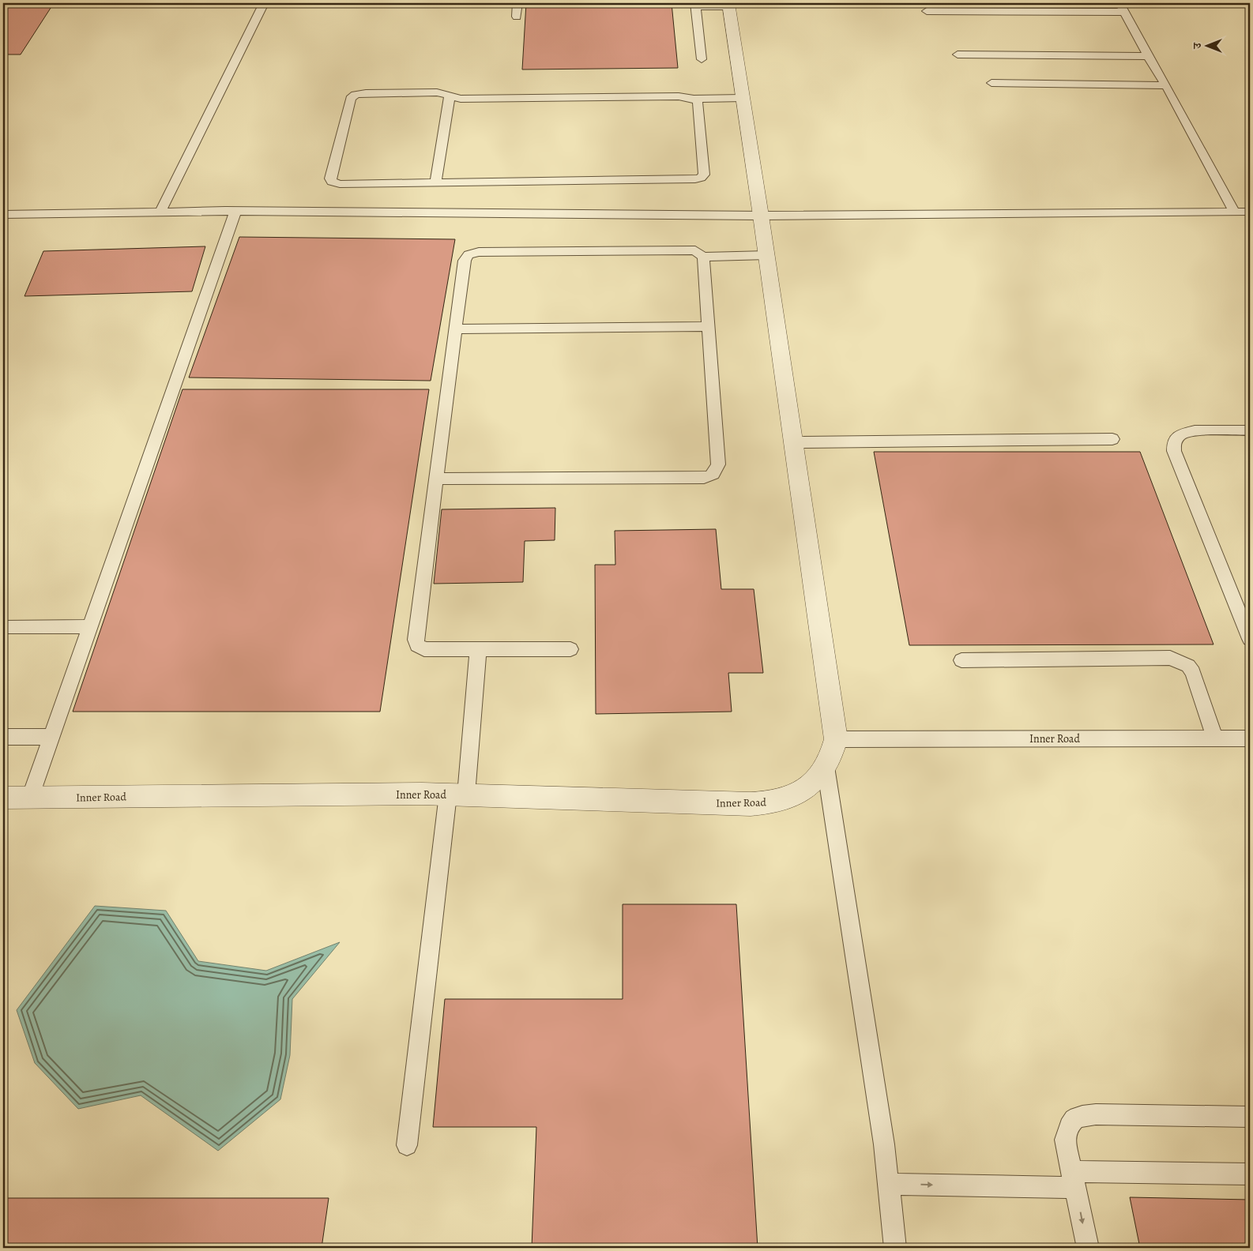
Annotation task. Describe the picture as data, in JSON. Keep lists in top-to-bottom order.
{
  "streets": {
    "street": ["Inner Road"]
  },
  "north": "left"
}
